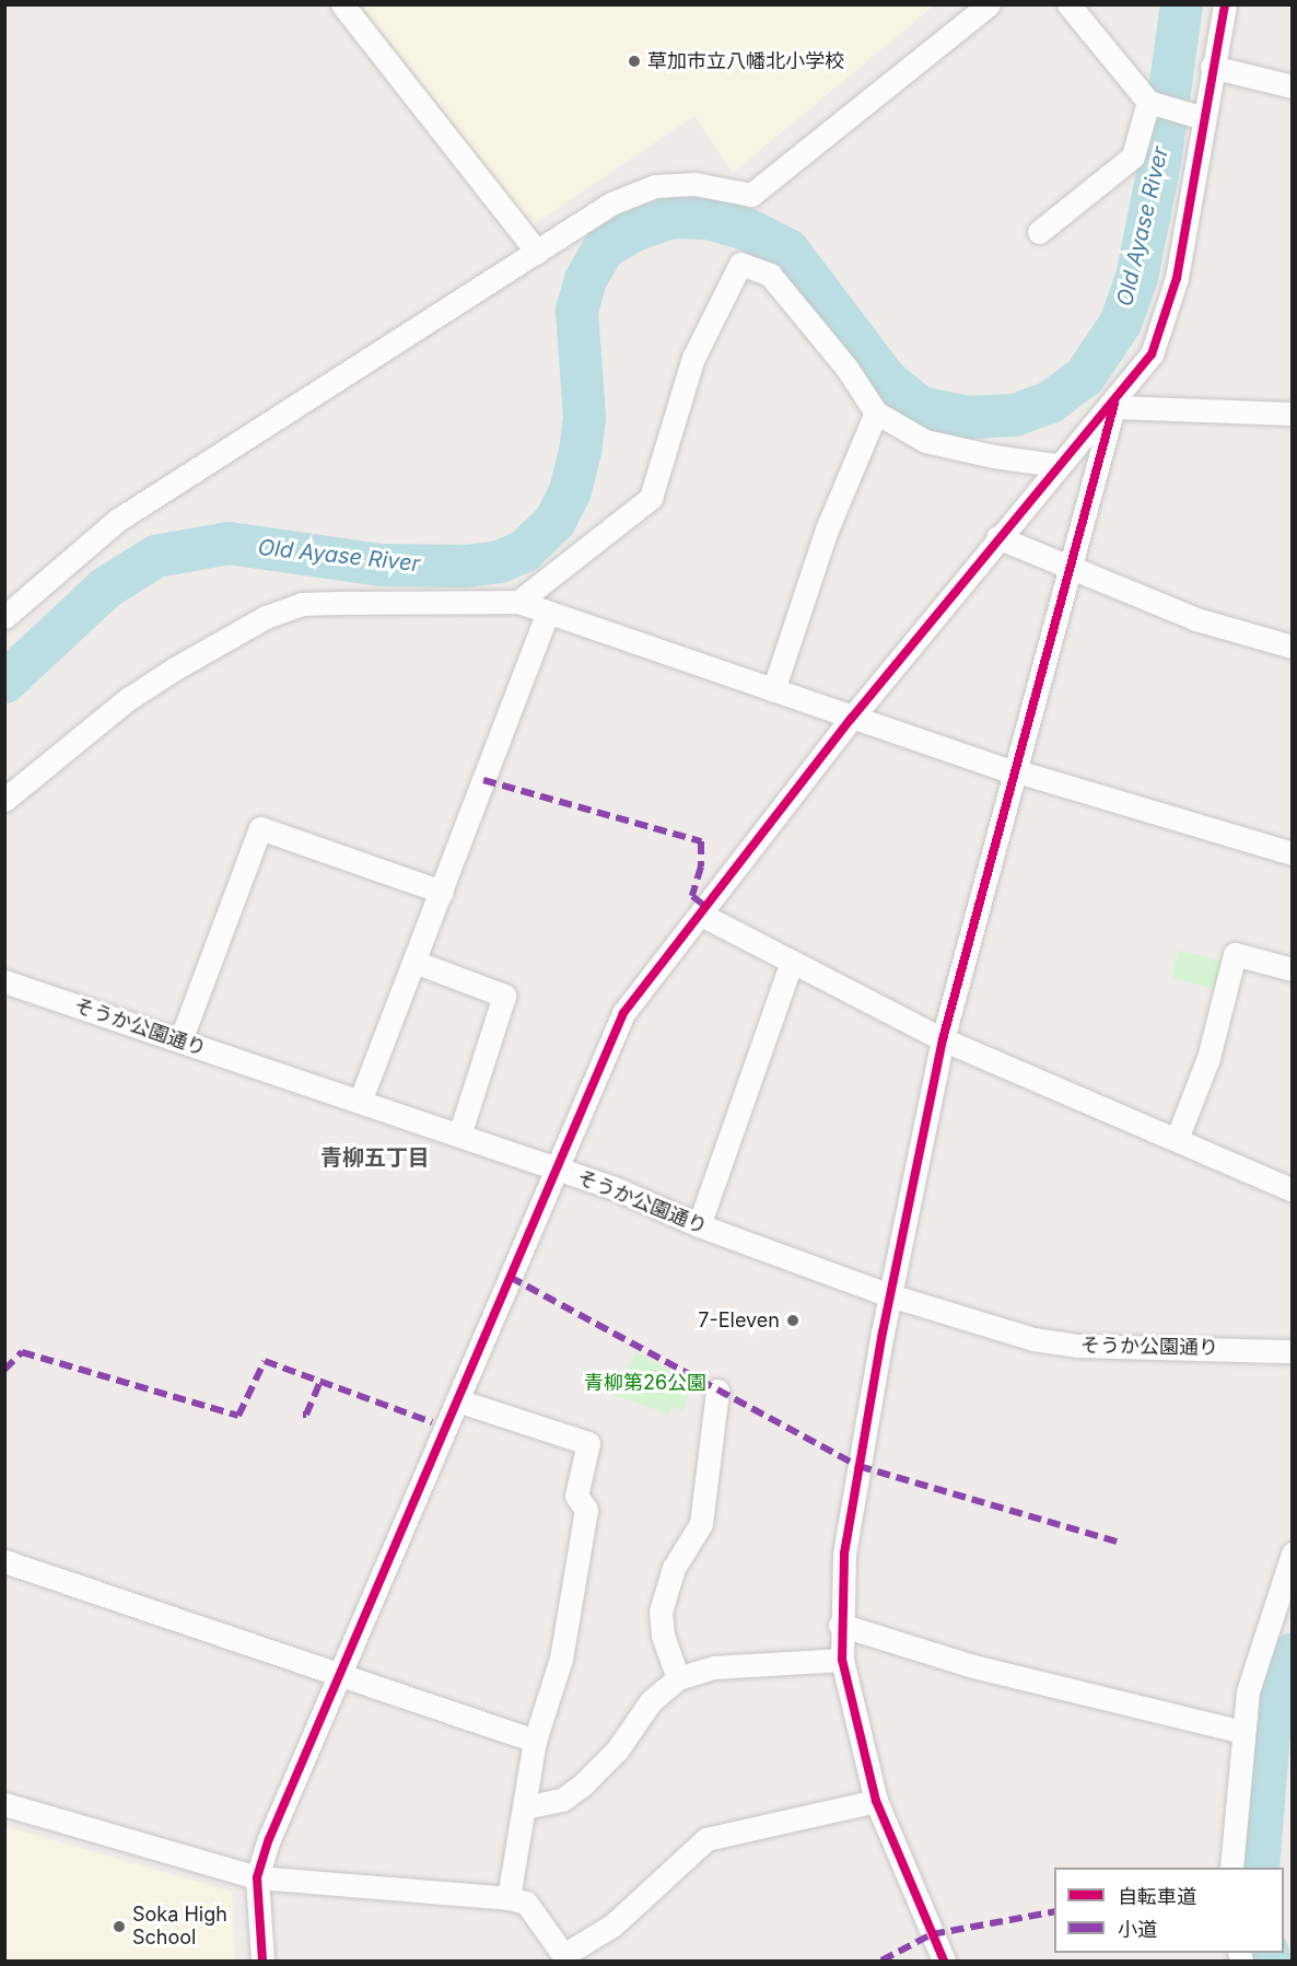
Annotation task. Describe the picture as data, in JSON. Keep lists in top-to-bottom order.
{
  "streets": {
    "street": ["そうか公園通り"]
  },
  "districts": ["青柳五丁目"],
  "water": ["Old Ayase River"],
  "parks": ["青柳第26公園"],
  "places": ["草加市立八幡北小学校", "7-Eleven", "Soka High School"],
  "legend": ["自転車道", "小道"]
}
